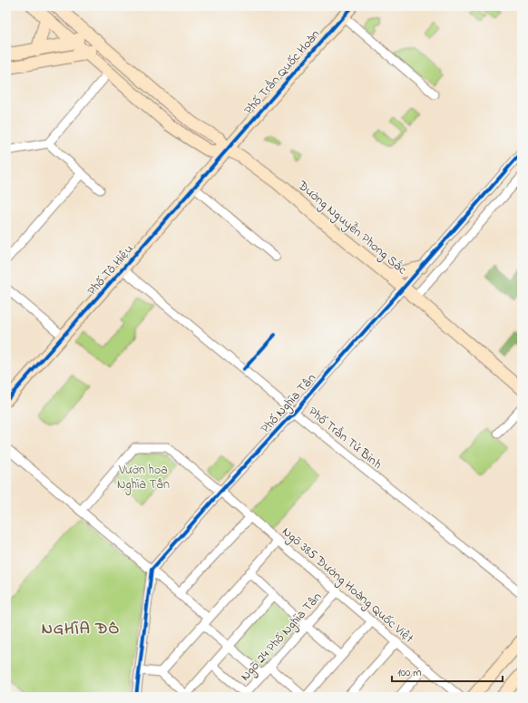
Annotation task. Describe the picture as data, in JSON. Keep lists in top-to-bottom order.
{
  "streets": {
    "main road": ["Phố Trần Quốc Hoàn", "Đường Nguyễn Phong Sắc", "Phố Tô Hiệu"],
    "street": [
      "Phố Nghĩa Tân",
      "Phố Trần Tử Bình",
      "Ngõ 385 Đường Hoàng Quốc Việt",
      "Ngõ 24 Phố Nghĩa Tân"
    ]
  },
  "crossings": [
    ["Phố Trần Quốc Hoàn", "Đường Nguyễn Phong Sắc"],
    ["Phố Trần Quốc Hoàn", "Phố Tô Hiệu"],
    ["Đường Nguyễn Phong Sắc", "Phố Tô Hiệu"],
    ["Đường Nguyễn Phong Sắc", "Phố Nghĩa Tân"],
    ["Phố Tô Hiệu", "Phố Trần Tử Bình"],
    ["Phố Nghĩa Tân", "Phố Trần Tử Bình"],
    ["Phố Nghĩa Tân", "Ngõ 385 Đường Hoàng Quốc Việt"],
    ["Ngõ 385 Đường Hoàng Quốc Việt", "Ngõ 24 Phố Nghĩa Tân"]
  ],
  "districts": ["NGHĨA ĐÔ"],
  "parks": ["Vườn hoa Nghĩa Tân"],
  "scale_bar": "100 m"
}
